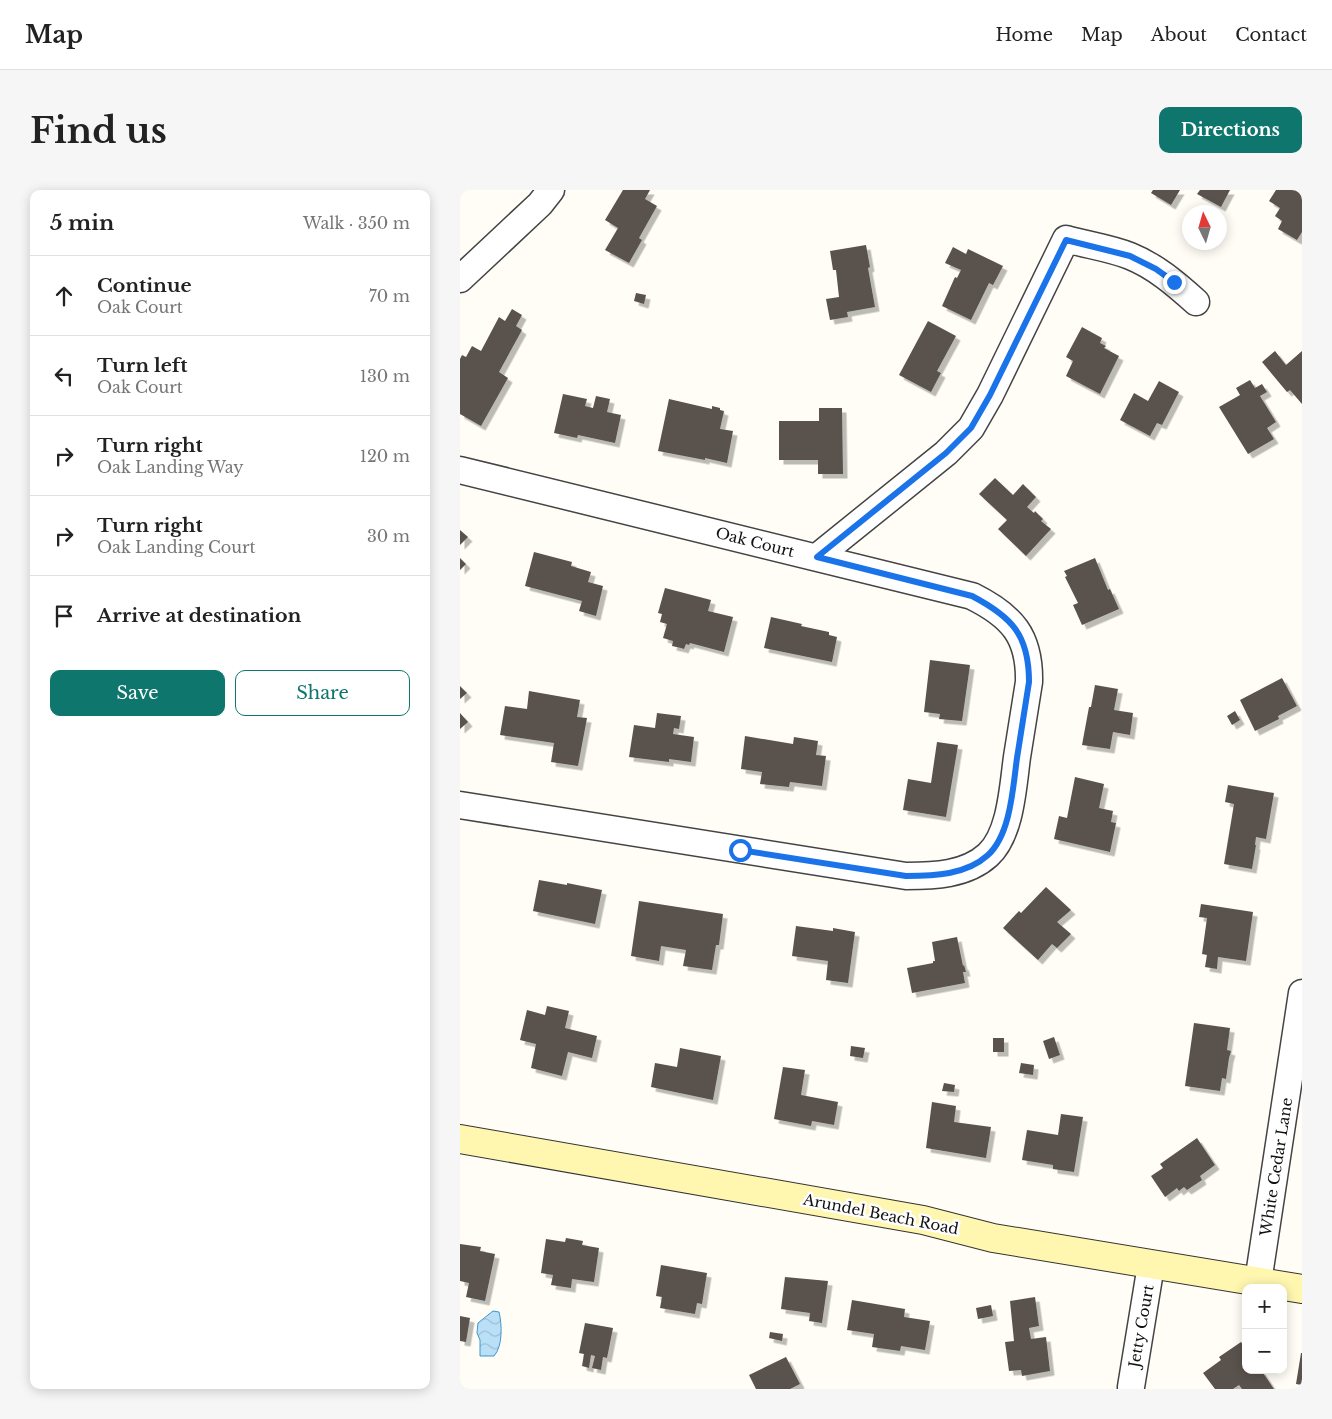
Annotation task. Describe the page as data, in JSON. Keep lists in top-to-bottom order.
{
  "streets": {
    "street": [
      "Oak Court",
      "White Cedar Lane",
      "Arundel Beach Road",
      "Jetty Court"
    ]
  },
  "crossings": [
    ["White Cedar Lane", "Arundel Beach Road"],
    ["Arundel Beach Road", "Jetty Court"]
  ],
  "north": "top",
  "page": {
    "header": "Map",
    "nav": [
      "Home",
      "Map",
      "About",
      "Contact"
    ],
    "buttons": [
      "Directions",
      ["Save", "Share"]
    ],
    "title": "Find us",
    "heading": ["5 min", "Walk · 350 m"],
    "list": [
      ["Continue", "Oak Court", "70 m"],
      ["Turn left", "Oak Court", "130 m"],
      ["Turn right", "Oak Landing Way", "120 m"],
      ["Turn right", "Oak Landing Court", "30 m"],
      "Arrive at destination"
    ],
    "map_buttons": ["+", "−"]
  }
}
